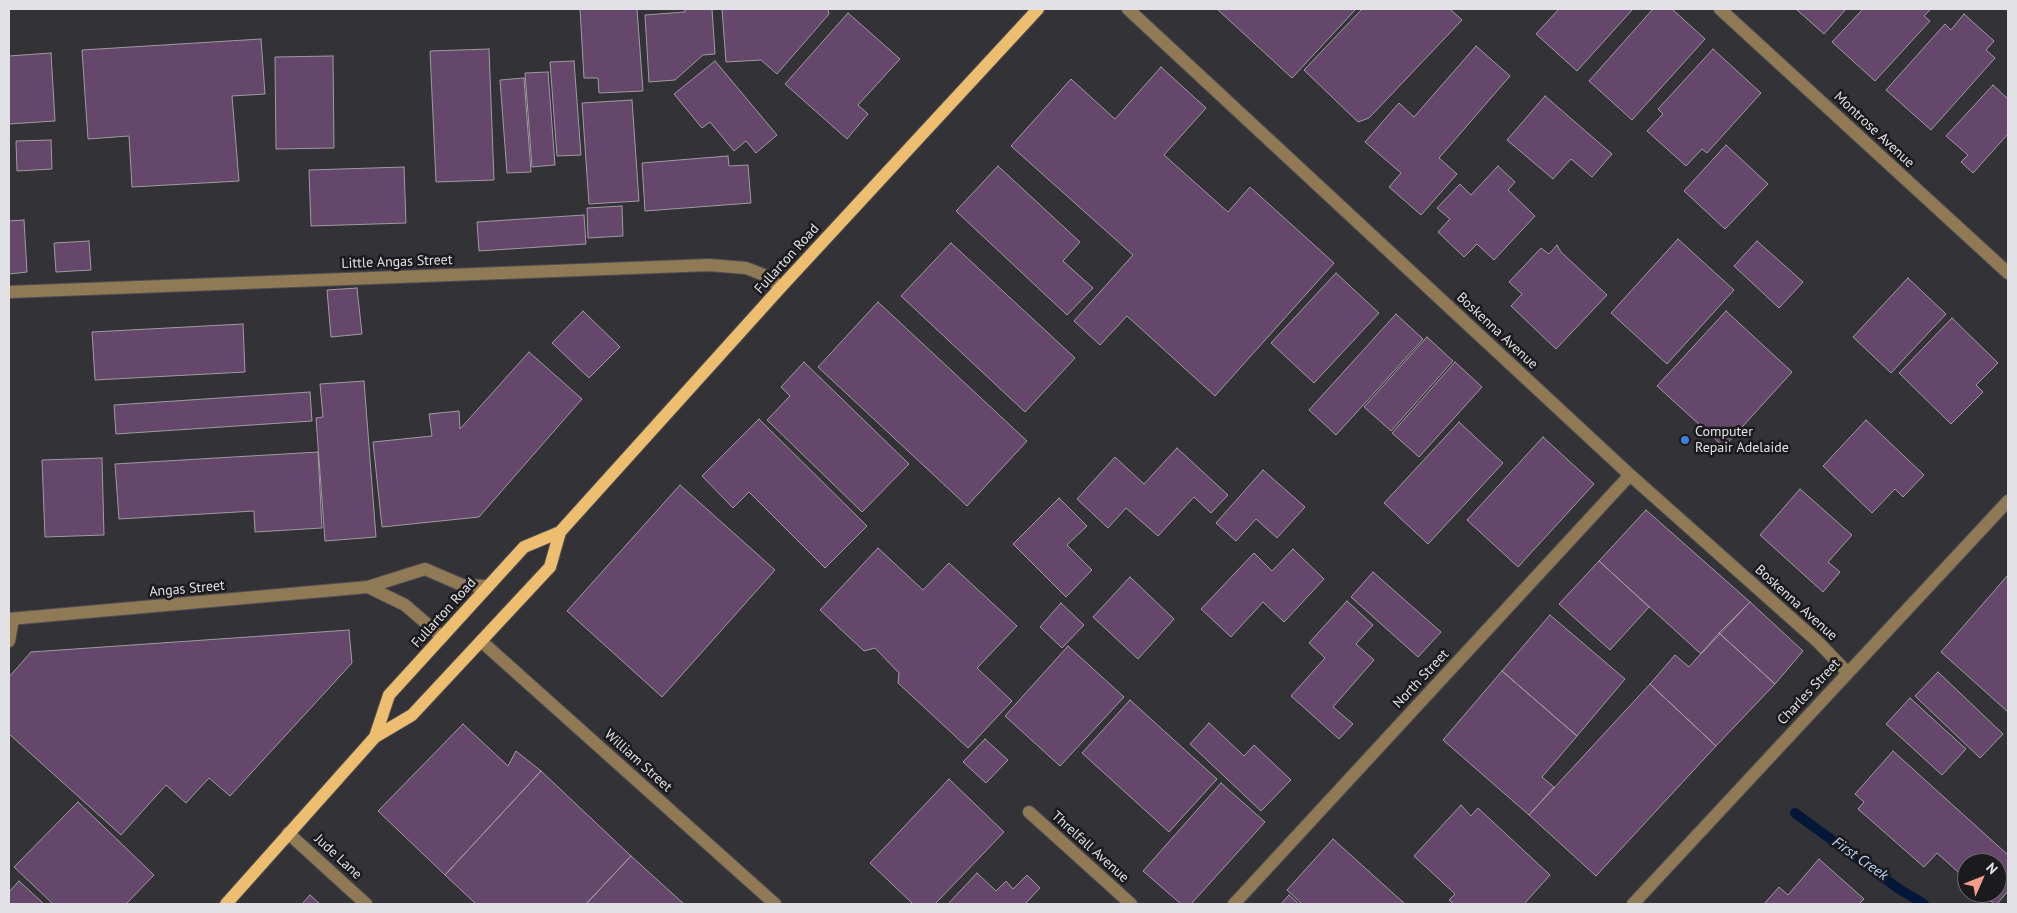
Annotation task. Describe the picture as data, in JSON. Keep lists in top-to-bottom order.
{
  "streets": {
    "main road": ["Fullarton Road"],
    "street": [
      "Montrose Avenue",
      "Little Angas Street",
      "Boskenna Avenue",
      "Angas Street",
      "North Street",
      "Charles Street",
      "William Street",
      "Threlfall Avenue",
      "Jude Lane"
    ]
  },
  "crossings": [
    ["Fullarton Road", "Little Angas Street"],
    ["Fullarton Road", "Angas Street"],
    ["Fullarton Road", "William Street"],
    ["Fullarton Road", "Jude Lane"],
    ["Boskenna Avenue", "North Street"],
    ["Boskenna Avenue", "Charles Street"]
  ],
  "water": ["First Creek"],
  "places": ["Computer Repair Adelaide"],
  "north": "top right"
}
